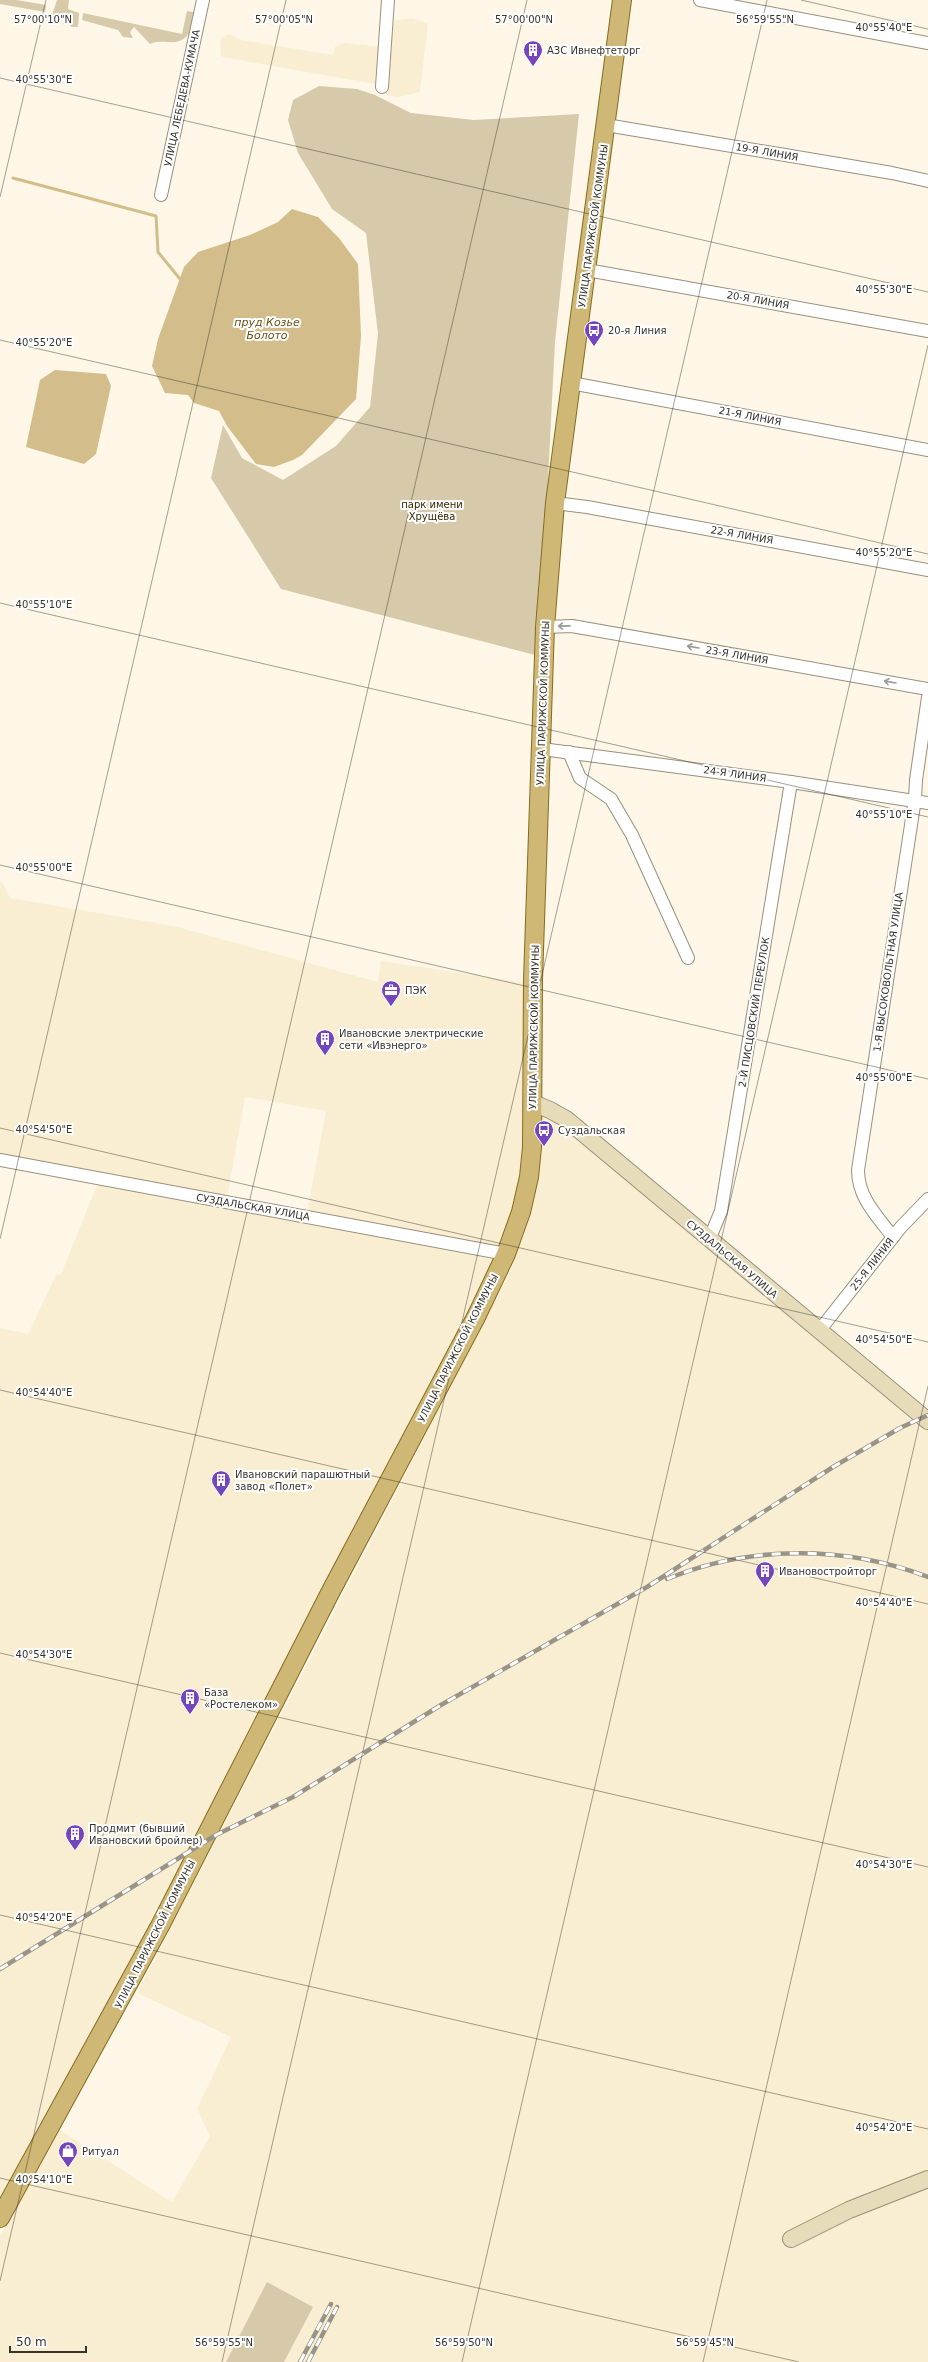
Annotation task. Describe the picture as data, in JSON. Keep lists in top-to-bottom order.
{
  "streets": {
    "main road": ["УЛИЦА ПАРИЖСКОЙ КОММУНЫ", "СУЗДАЛЬСКАЯ УЛИЦА"],
    "street": [
      "УЛИЦА ЛЕБЕДЕВА-КУМАЧА",
      "19-Я ЛИНИЯ",
      "20-Я ЛИНИЯ",
      "21-Я ЛИНИЯ",
      "22-Я ЛИНИЯ",
      "23-Я ЛИНИЯ",
      "24-Я ЛИНИЯ",
      "1-Я ВЫСОКОВОЛЬТНАЯ УЛИЦА",
      "2-Й ПИСЦОВСКИЙ ПЕРЕУЛОК",
      "25-Я ЛИНИЯ"
    ]
  },
  "crossings": [
    ["19-Я ЛИНИЯ", "УЛИЦА ПАРИЖСКОЙ КОММУНЫ"],
    ["УЛИЦА ПАРИЖСКОЙ КОММУНЫ", "20-Я ЛИНИЯ"],
    ["УЛИЦА ПАРИЖСКОЙ КОММУНЫ", "21-Я ЛИНИЯ"],
    ["УЛИЦА ПАРИЖСКОЙ КОММУНЫ", "22-Я ЛИНИЯ"],
    ["УЛИЦА ПАРИЖСКОЙ КОММУНЫ", "23-Я ЛИНИЯ"],
    ["УЛИЦА ПАРИЖСКОЙ КОММУНЫ", "24-Я ЛИНИЯ"],
    ["УЛИЦА ПАРИЖСКОЙ КОММУНЫ", "СУЗДАЛЬСКАЯ УЛИЦА"],
    ["24-Я ЛИНИЯ", "1-Я ВЫСОКОВОЛЬТНАЯ УЛИЦА"],
    ["24-Я ЛИНИЯ", "2-Й ПИСЦОВСКИЙ ПЕРЕУЛОК"],
    ["1-Я ВЫСОКОВОЛЬТНАЯ УЛИЦА", "25-Я ЛИНИЯ"],
    ["2-Й ПИСЦОВСКИЙ ПЕРЕУЛОК", "СУЗДАЛЬСКАЯ УЛИЦА"],
    ["СУЗДАЛЬСКАЯ УЛИЦА", "25-Я ЛИНИЯ"]
  ],
  "one_way": ["23-Я ЛИНИЯ"],
  "water": ["пруд Козье Болото"],
  "parks": ["парк имени Хрущёва"],
  "places": {
    "building": [
      "АЗС Ивнефтеторг",
      "Ивановские электрические сети «Ивэнерго»",
      "Ивановский парашютный завод «Полет»",
      "Ивановостройторг",
      "База «Ростелеком»",
      "Продмит (бывший Ивановский бройлер)"
    ],
    "bus stop": ["20-я Линия", "Суздальская"],
    "office": ["ПЭК"],
    "shop": ["Ритуал"]
  },
  "scale_bar": "50 m",
  "coordinates": [
    "57°00'10\"N",
    "57°00'05\"N",
    "57°00'00\"N",
    "56°59'55\"N",
    "40°55'40\"E",
    "40°55'30\"E",
    "40°55'20\"E",
    "40°55'10\"E",
    "40°55'00\"E",
    "40°54'50\"E",
    "40°54'40\"E",
    "40°54'30\"E",
    "40°54'20\"E",
    "40°54'10\"E",
    "56°59'50\"N",
    "56°59'45\"N"
  ]
}
